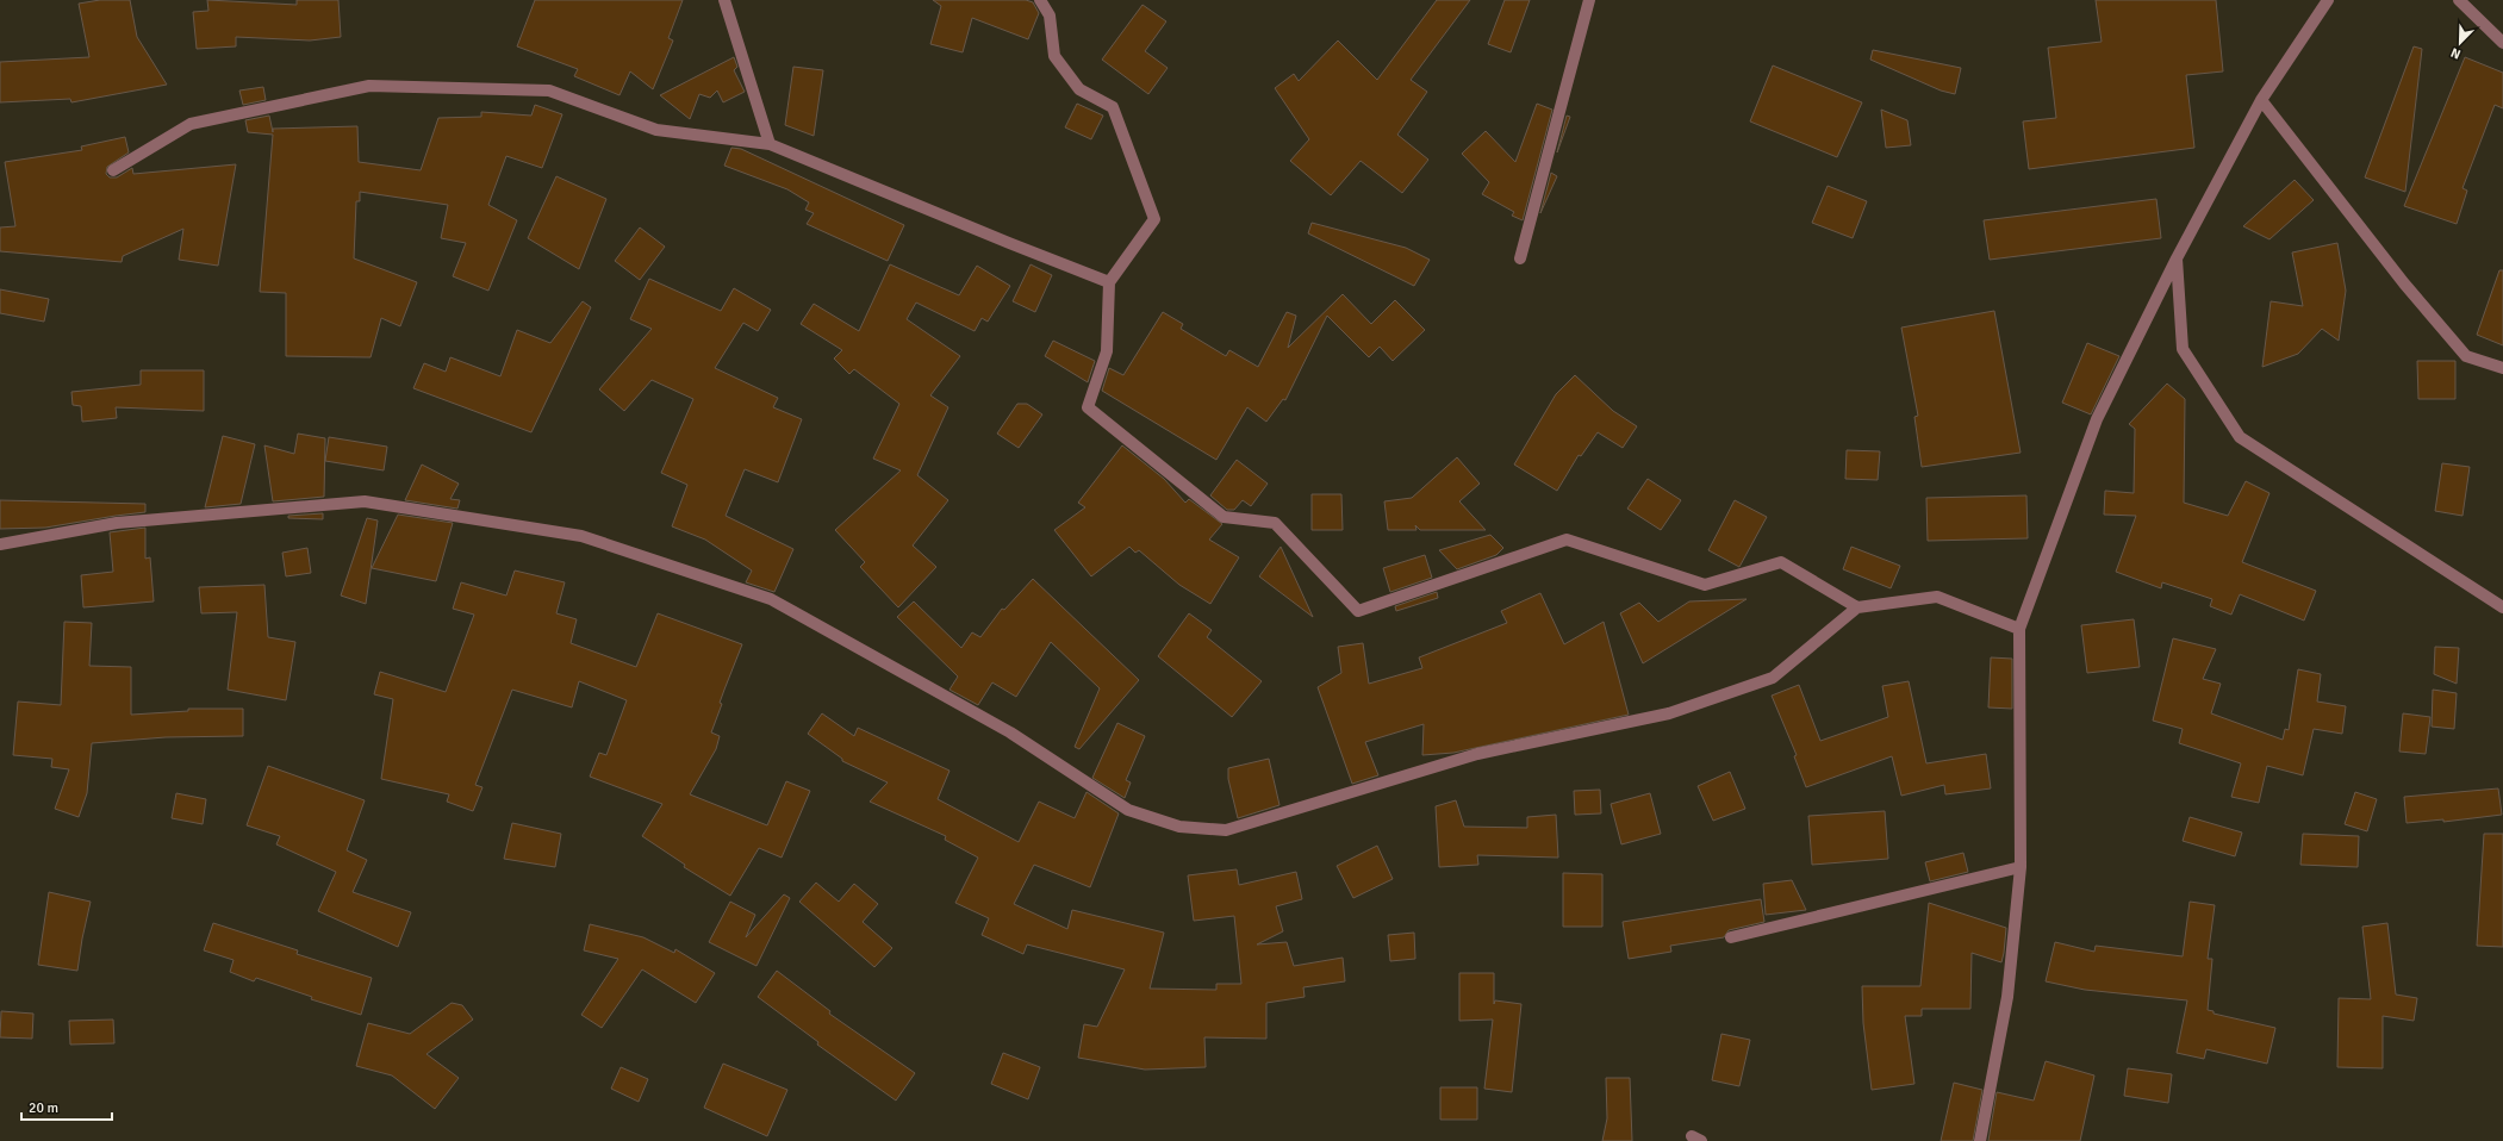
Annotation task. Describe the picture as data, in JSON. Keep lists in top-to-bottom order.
{
  "scale_bar": "20 m",
  "north": "bottom left"
}
